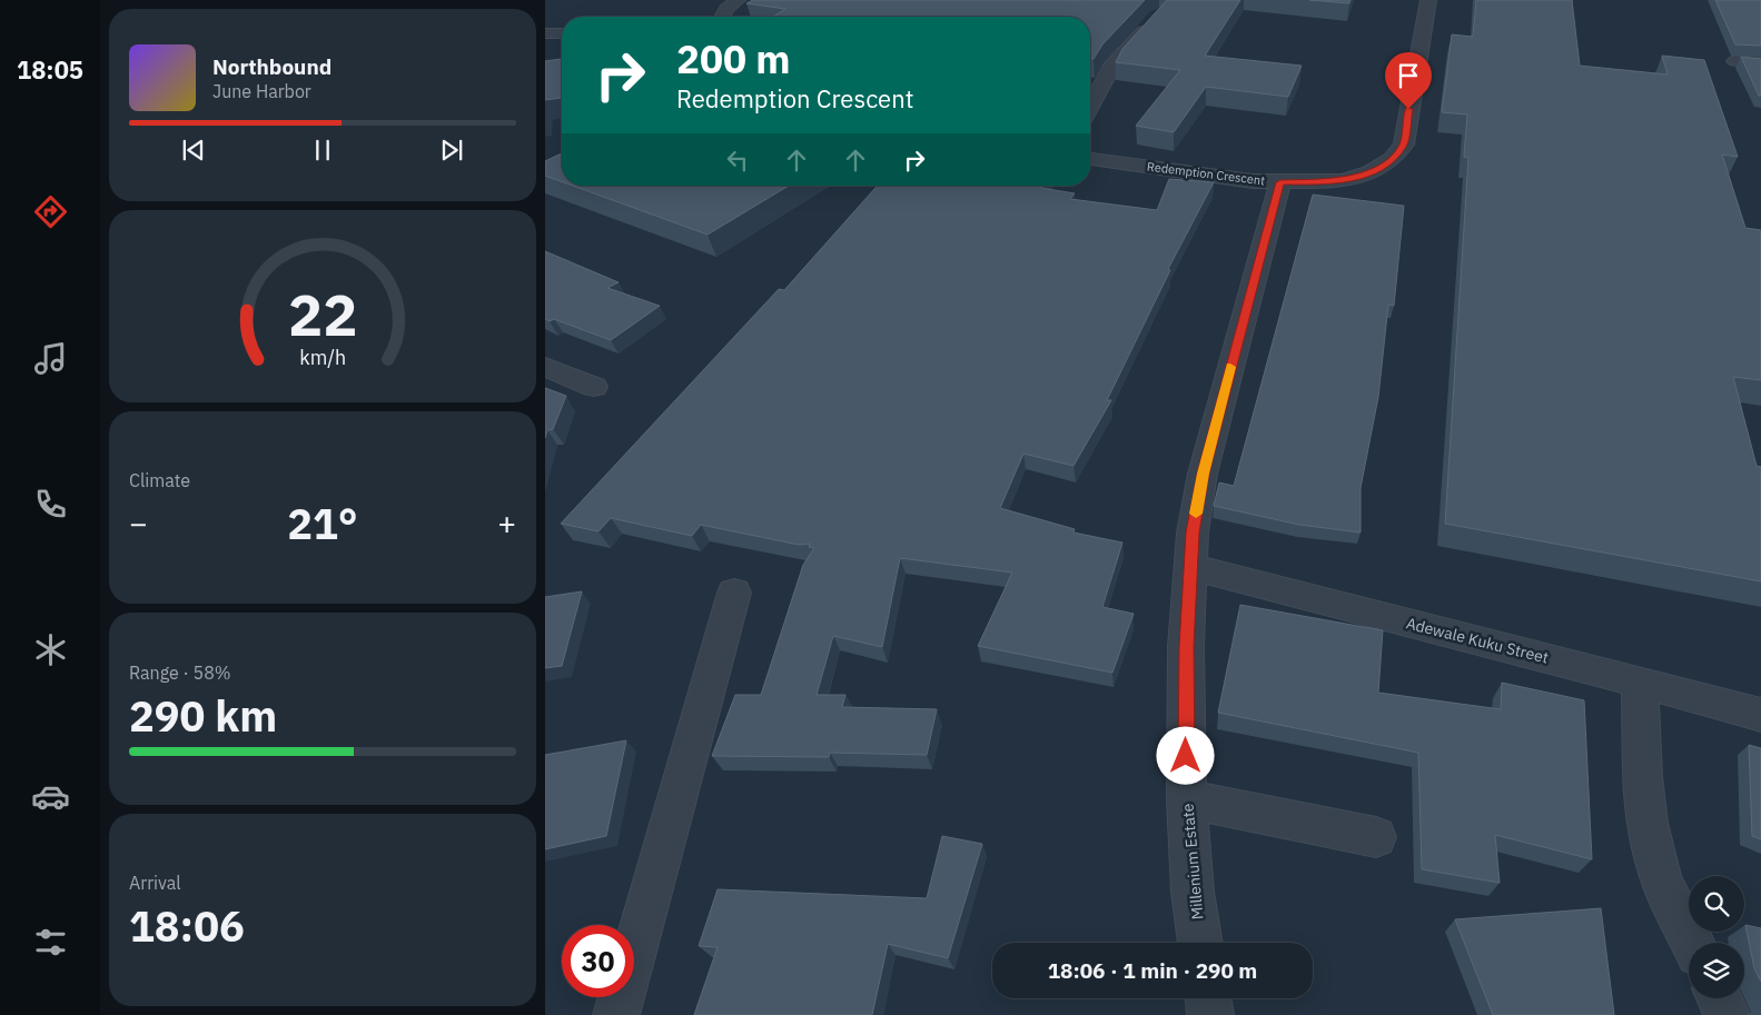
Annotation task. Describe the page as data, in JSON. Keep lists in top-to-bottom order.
{
  "streets": {
    "street": ["Redemption Crescent", "Adewale Kuku Street", "Millenium Estate"]
  },
  "crossings": [
    ["Redemption Crescent", "Millenium Estate"],
    ["Adewale Kuku Street", "Millenium Estate"]
  ],
  "page": {
    "tabs": "18:05",
    "turn": ["200 m", "Redemption Crescent"],
    "song": ["Northbound", "June Harbor"],
    "tile": [
      "Climate",
      ["Range · 58%", "290 km"],
      ["Arrival", "18:06"]
    ],
    "heat": ["−", "21°", "+"],
    "limit": "30",
    "trip": "18:06 · 1 min · 290 m",
    "gauge": ["22", "km/h"]
  }
}
